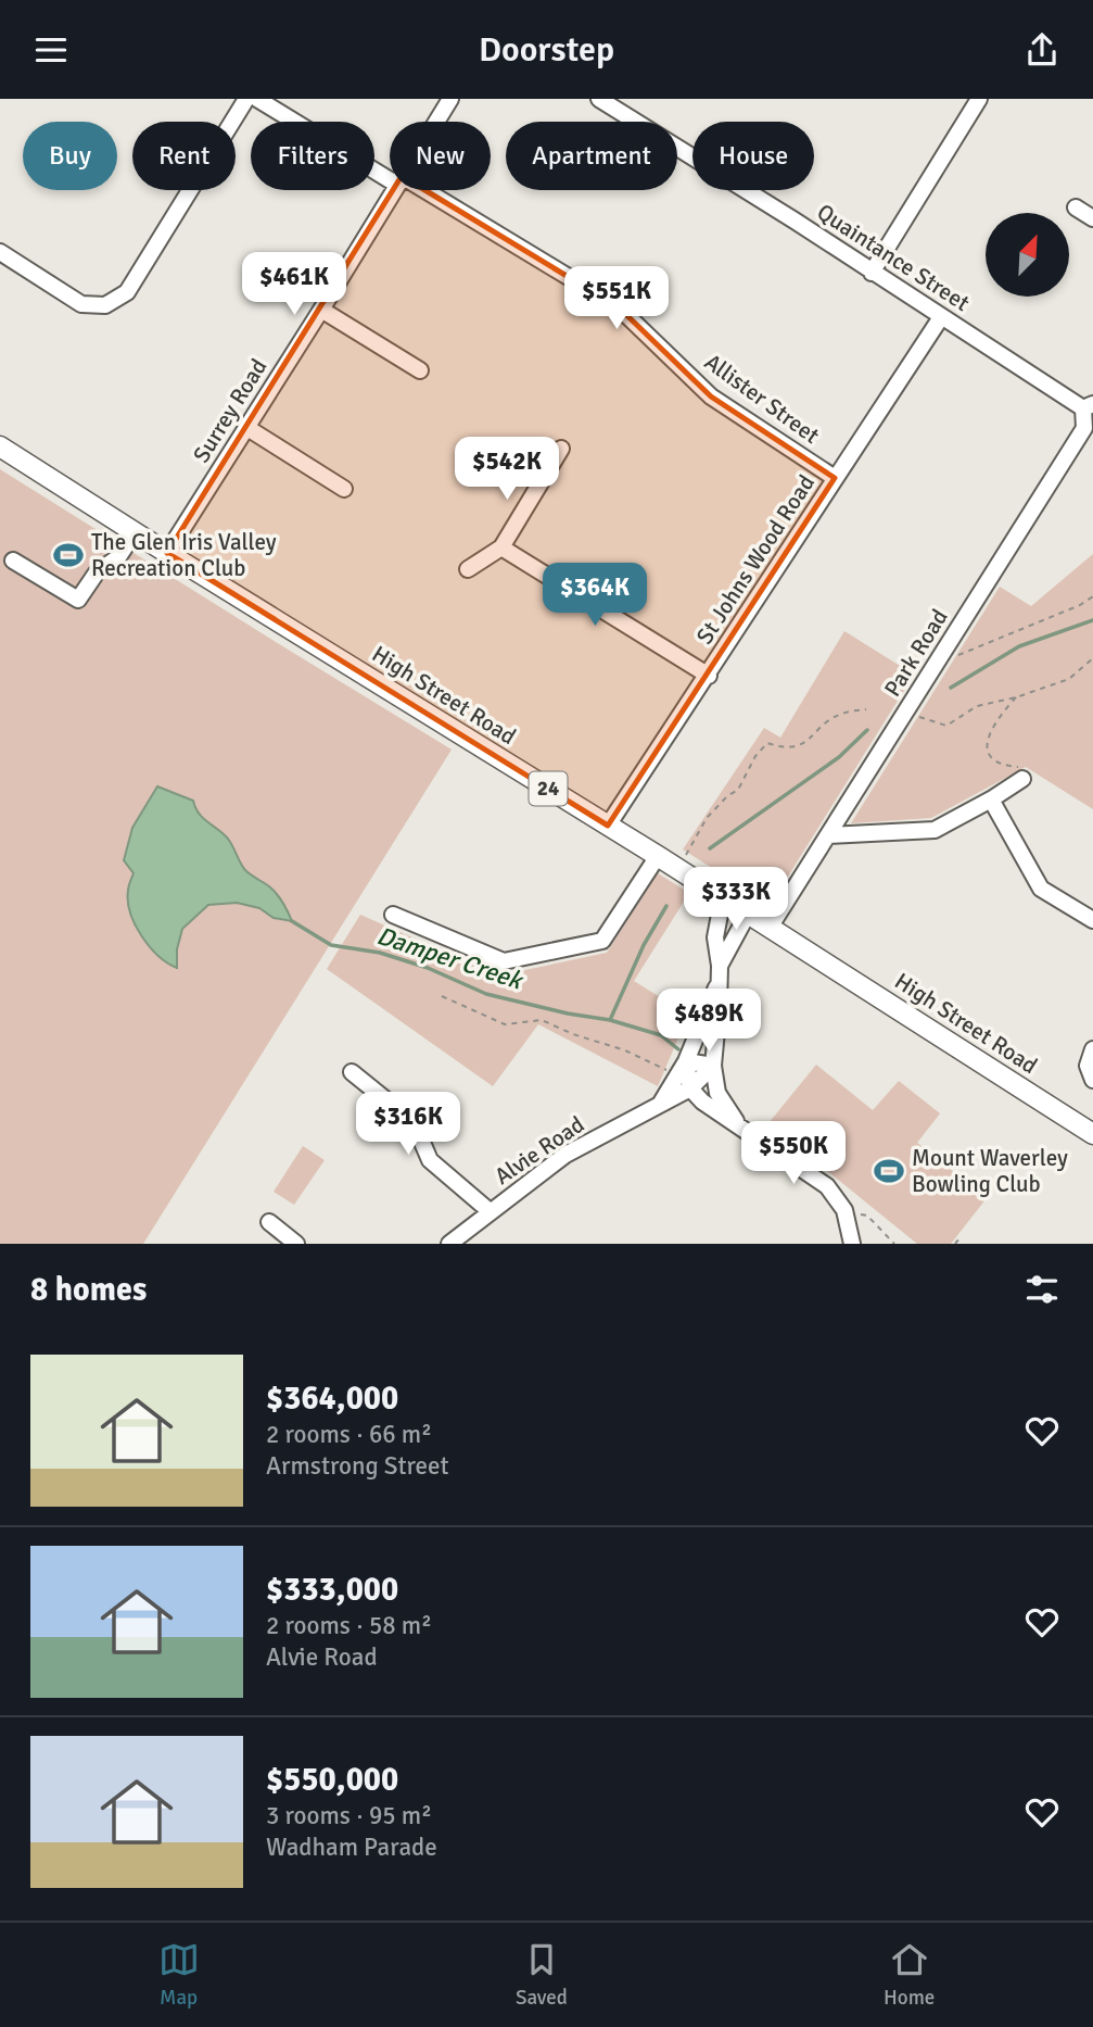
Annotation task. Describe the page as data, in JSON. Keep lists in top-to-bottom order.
{
  "streets": {
    "main road": ["High Street Road", "24"],
    "street": [
      "Quaintance Street",
      "Allister Street",
      "Surrey Road",
      "St Johns Wood Road",
      "Park Road",
      "Alvie Road"
    ]
  },
  "crossings": [
    ["Quaintance Street", "St Johns Wood Road"],
    ["Quaintance Street", "Park Road"],
    ["Allister Street", "St Johns Wood Road"],
    ["Surrey Road", "High Street Road"],
    ["St Johns Wood Road", "High Street Road"],
    ["Park Road", "High Street Road"],
    ["High Street Road", "Alvie Road"]
  ],
  "water": ["Damper Creek"],
  "places": {
    "sports": ["The Glen Iris Valley Recreation Club", "Mount Waverley Bowling Club"]
  },
  "north": "top right",
  "page": {
    "header": "Doorstep",
    "chip": [
      "Buy",
      "Rent",
      "Filters",
      "New",
      "Apartment",
      "House"
    ],
    "price": [
      "$461K",
      "$551K",
      "$542K",
      "$364K",
      "$333K",
      "$489K",
      "$316K",
      "$550K"
    ],
    "heading": "8 homes",
    "list": [
      {
        "name": "$364,000",
        "note": "2 rooms · 66 m² · Armstrong Street"
      },
      {
        "name": "$333,000",
        "note": "2 rooms · 58 m² · Alvie Road"
      },
      {
        "name": "$550,000",
        "note": "3 rooms · 95 m² · Wadham Parade"
      }
    ],
    "tabs": ["Map", "Saved", "Home"]
  }
}
